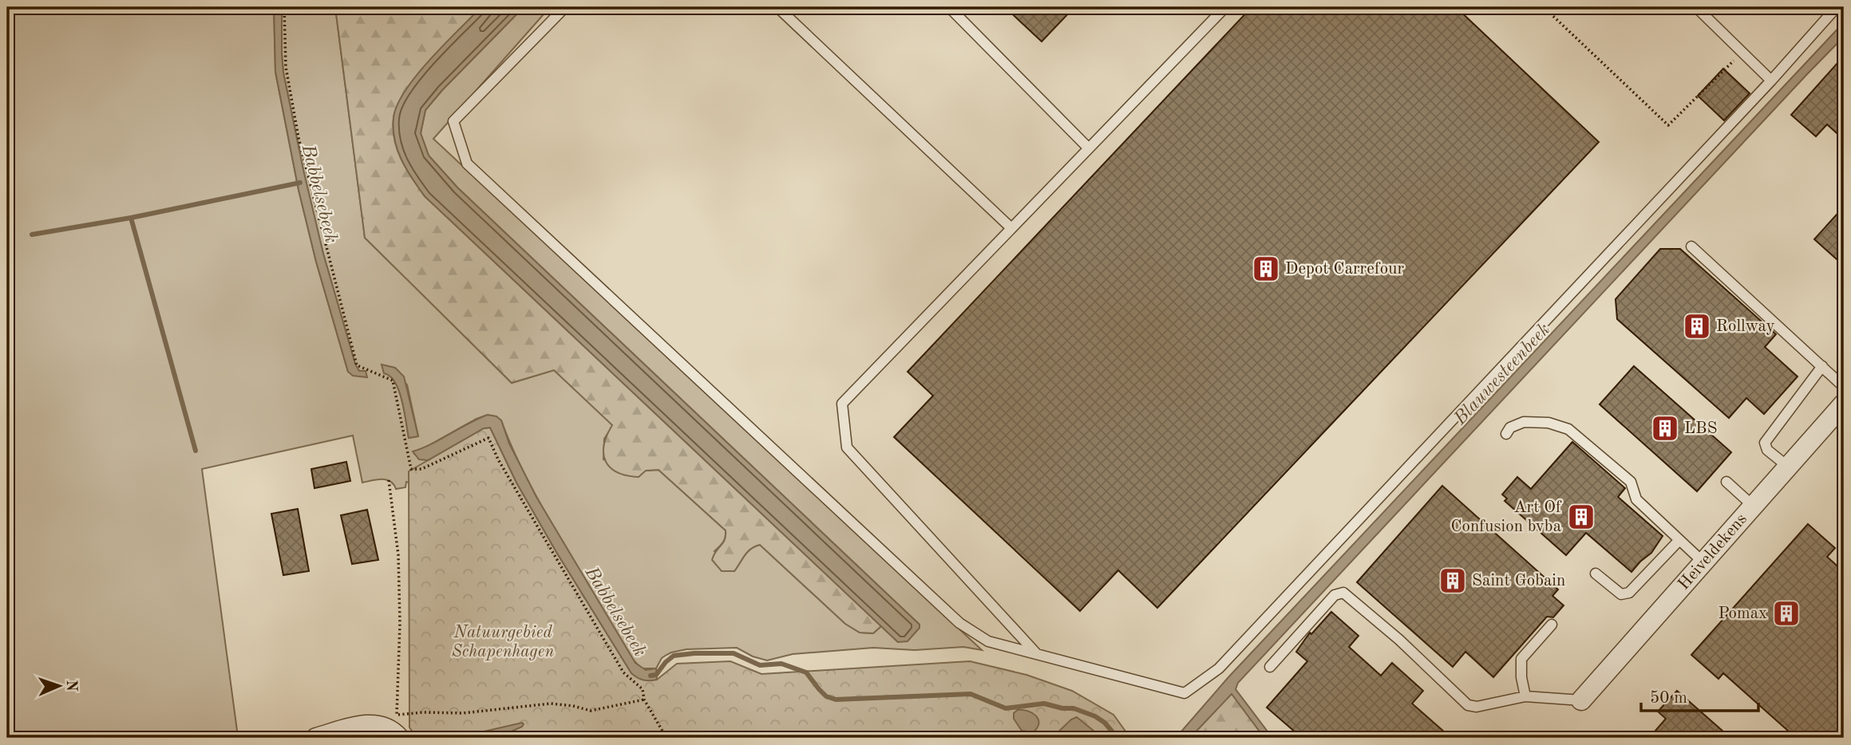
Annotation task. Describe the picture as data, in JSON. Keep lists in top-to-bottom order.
{
  "streets": {
    "street": ["Heiveldekens"]
  },
  "water": ["Babbelsebeek", "Blauwesteenbeek"],
  "parks": ["Natuurgebied Schapenhagen"],
  "places": {
    "building": [
      "Depot Carrefour",
      "Rollway",
      "LBS",
      "Art Of Confusion bvba",
      "Saint Gobain",
      "Pomax"
    ]
  },
  "scale_bar": "50 m",
  "north": "right"
}
